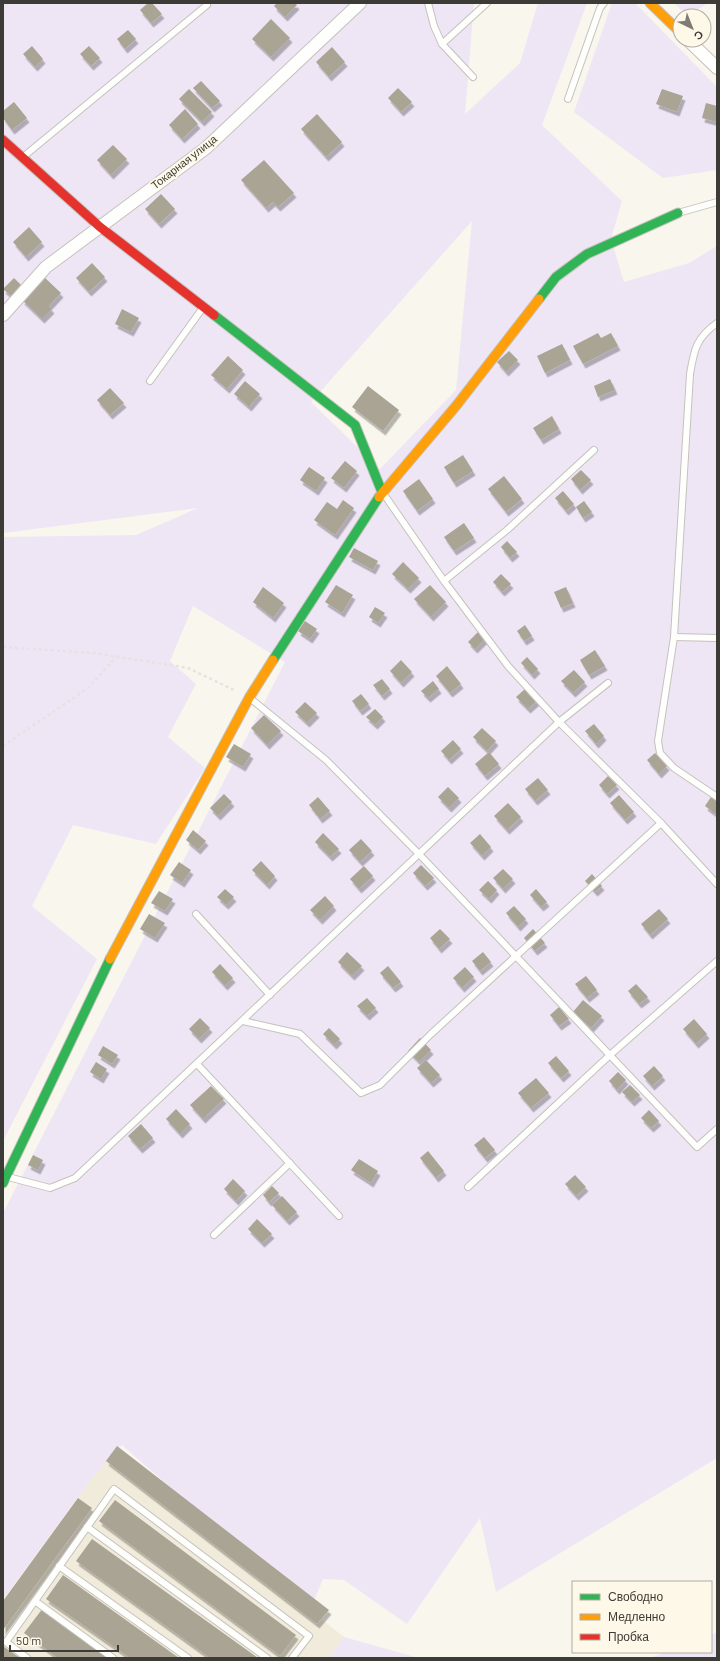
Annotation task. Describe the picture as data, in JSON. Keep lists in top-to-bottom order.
{
  "streets": {
    "street": ["Токарная улица"]
  },
  "legend": ["Свободно", "Медленно", "Пробка"],
  "scale_bar": "50 m",
  "north": "bottom right"
}
